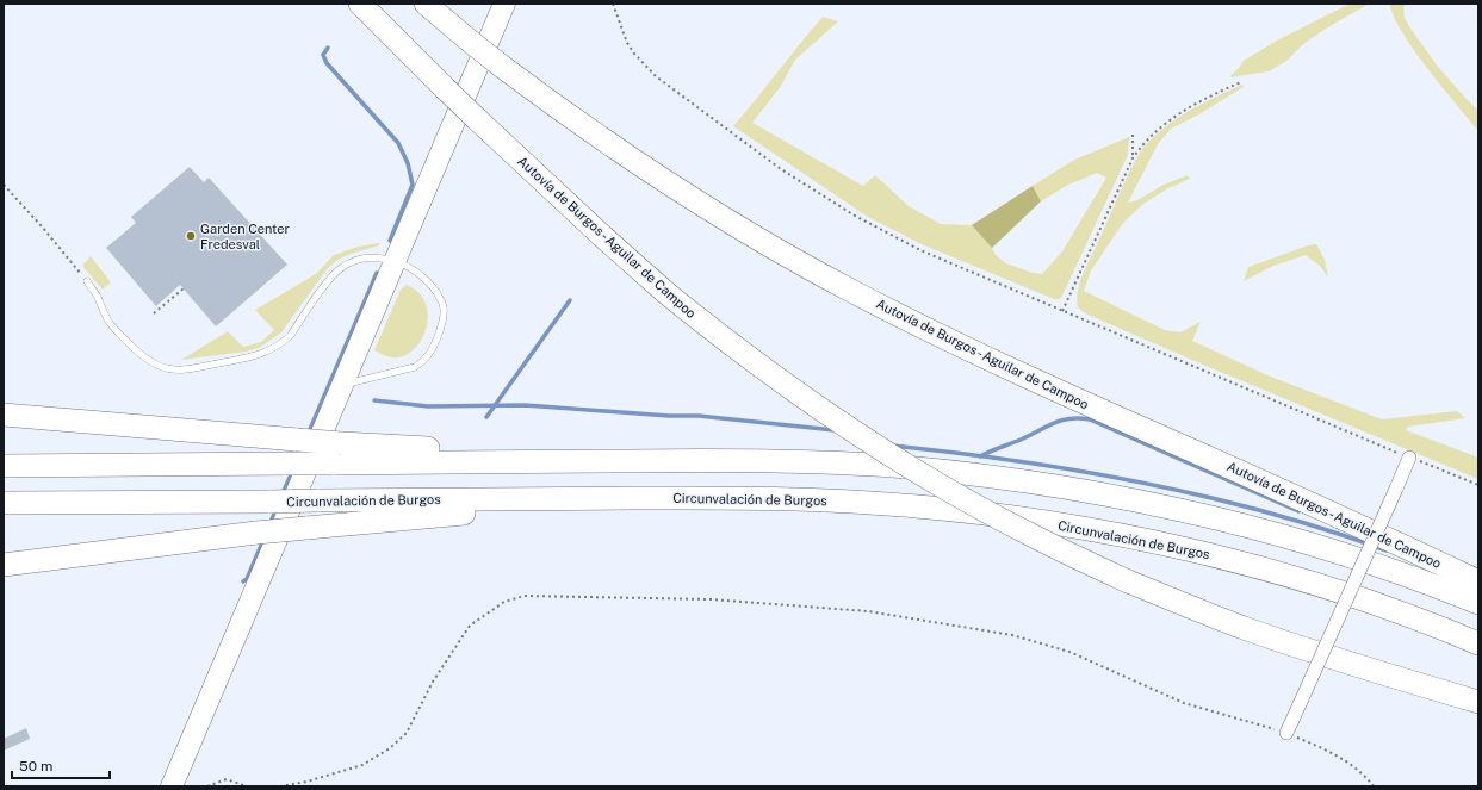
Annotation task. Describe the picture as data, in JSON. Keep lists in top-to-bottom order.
{
  "streets": {
    "highway": ["Autovía de Burgos - Aguilar de Campoo", "Circunvalación de Burgos"]
  },
  "places": ["Garden Center Fredesval"],
  "scale_bar": "50 m"
}
